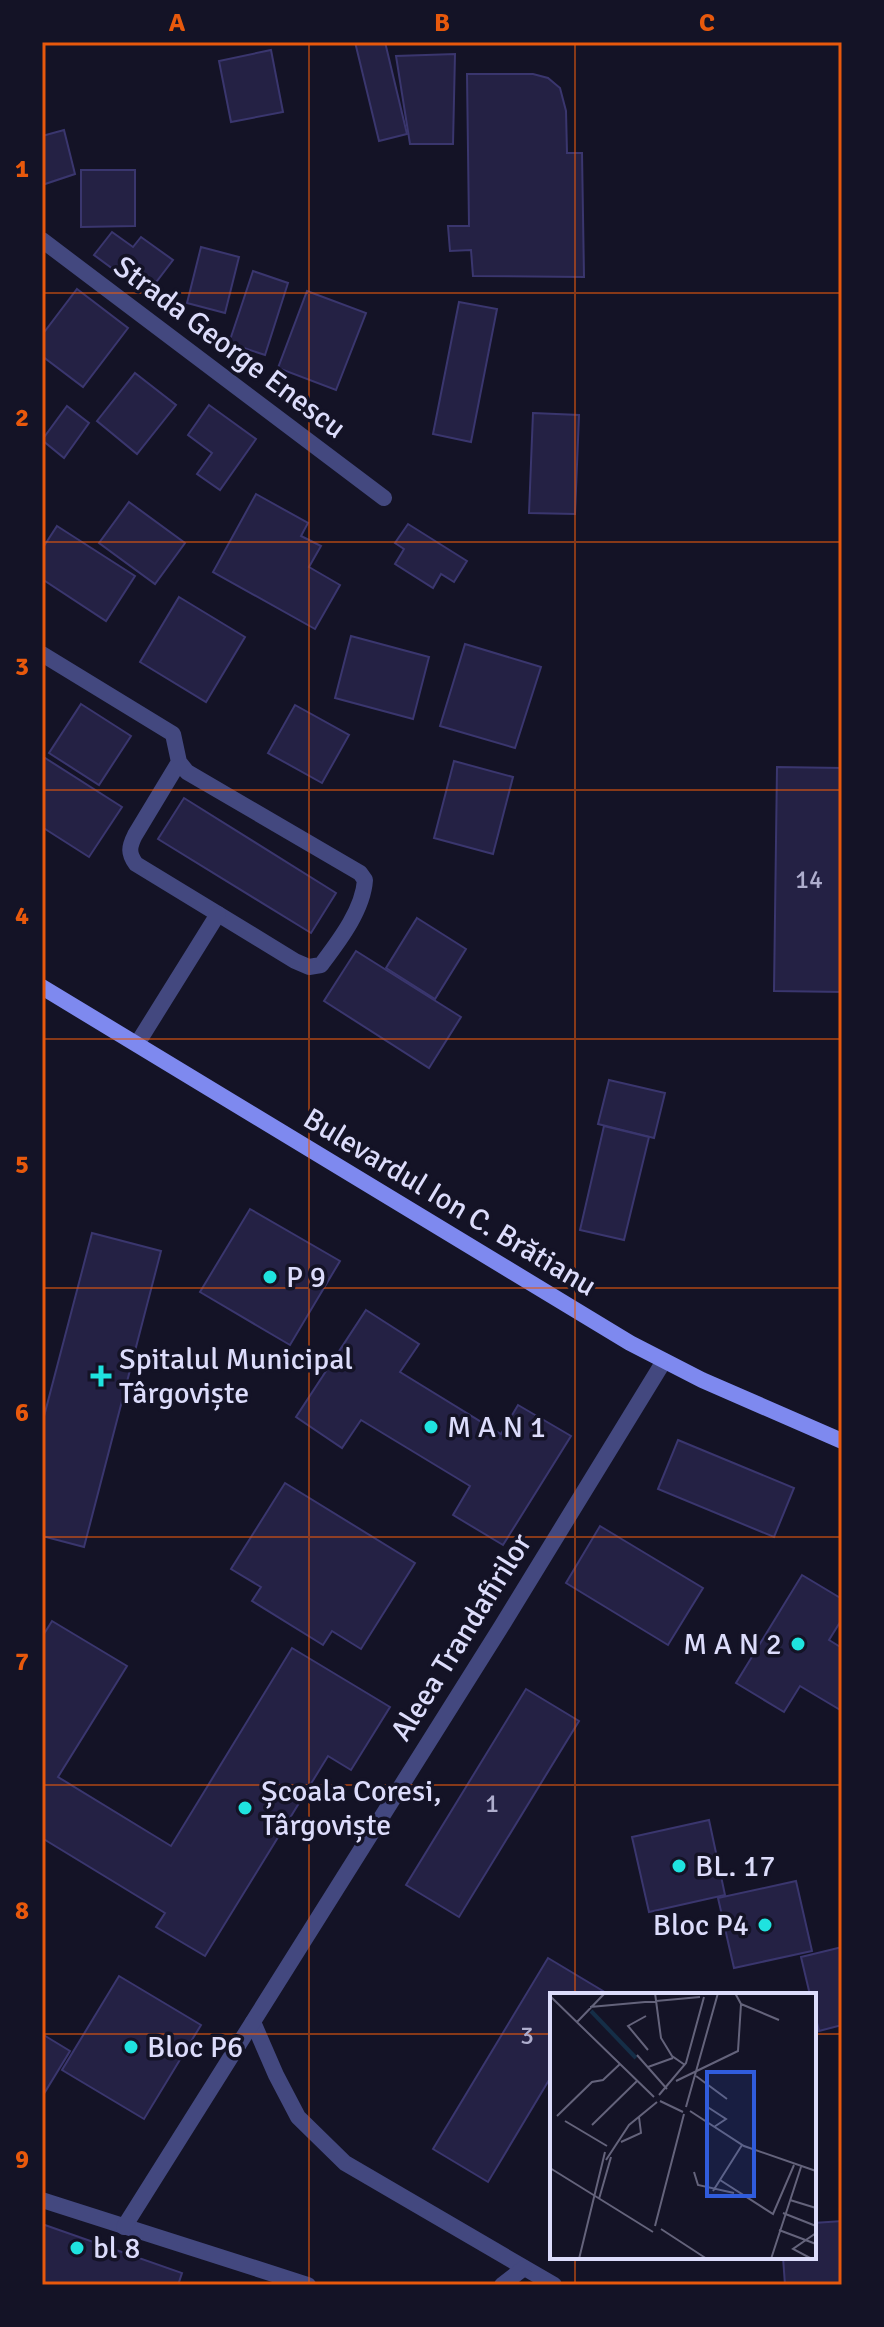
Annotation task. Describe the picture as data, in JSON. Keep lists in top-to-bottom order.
{
  "streets": {
    "main road": ["Bulevardul Ion C. Brătianu"],
    "street": ["Strada George Enescu", "Aleea Trandafirilor"]
  },
  "crossings": [
    ["Bulevardul Ion C. Brătianu", "Aleea Trandafirilor"]
  ],
  "places": {
    "other": [
      "P 9",
      "M A N 1",
      "M A N 2",
      "Școala Coresi, Târgoviște",
      "BL. 17",
      "Bloc P4",
      "Bloc P6",
      "bl 8"
    ],
    "health": ["Spitalul Municipal Târgoviște"]
  },
  "house_numbers": ["14", "1", "3"],
  "grid": {
    "columns": ["A", "B", "C"],
    "rows": [
      "1",
      "2",
      "3",
      "4",
      "5",
      "6",
      "7",
      "8",
      "9"
    ]
  }
}
